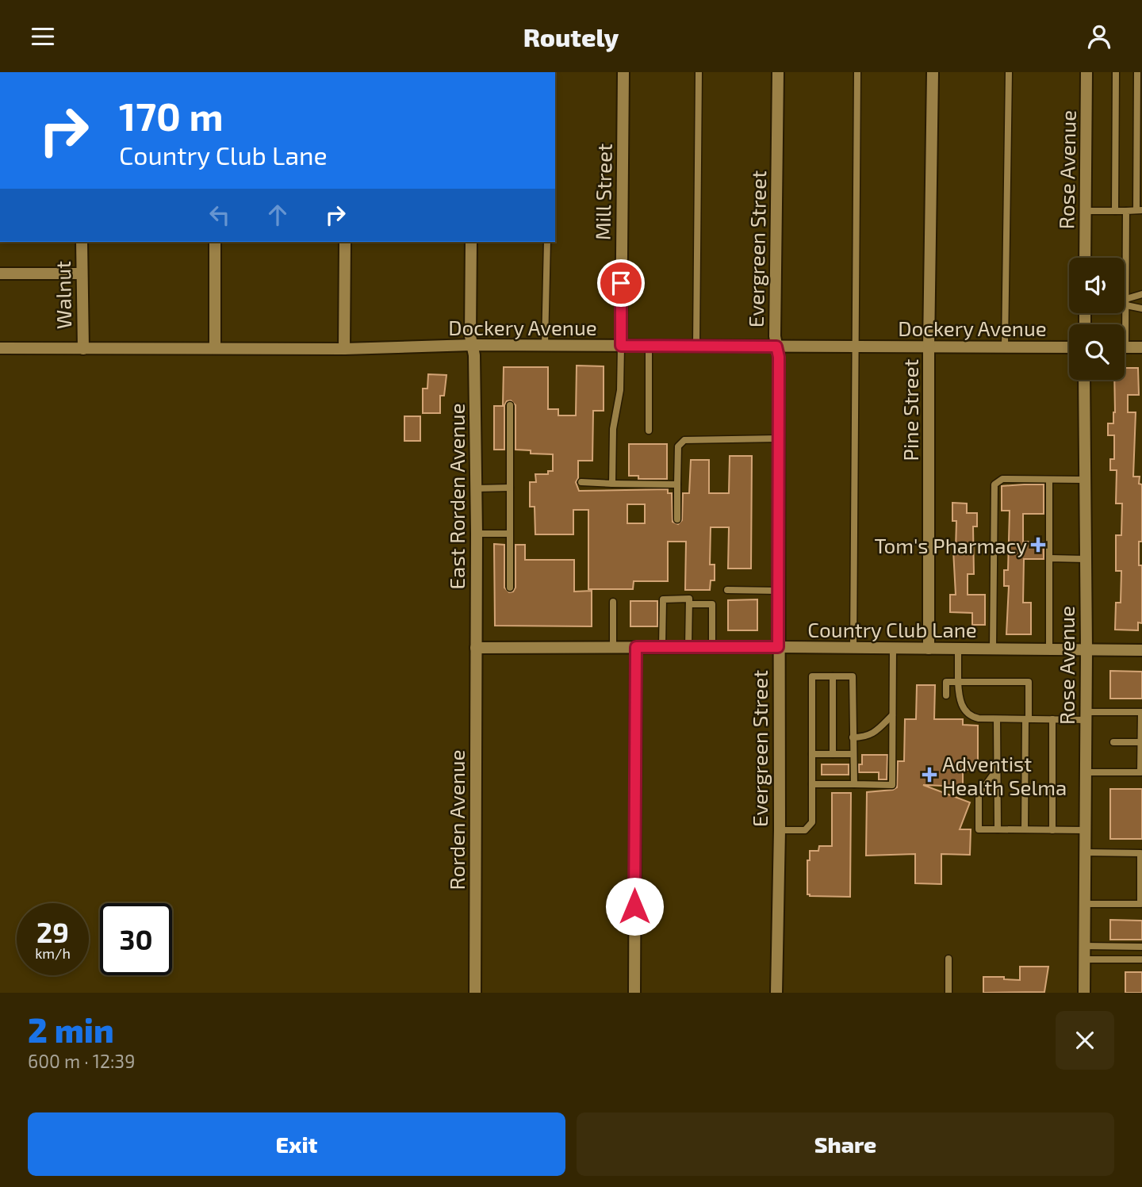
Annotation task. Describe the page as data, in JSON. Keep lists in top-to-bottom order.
{
  "streets": {
    "street": [
      "Rose Avenue",
      "Mill Street",
      "Evergreen Street",
      "Walnut",
      "Dockery Avenue",
      "Pine Street",
      "East Rorden Avenue",
      "Country Club Lane",
      "Rorden Avenue"
    ]
  },
  "crossings": [
    ["Rose Avenue", "Country Club Lane"],
    ["Mill Street", "Dockery Avenue"],
    ["Evergreen Street", "Dockery Avenue"],
    ["Evergreen Street", "Country Club Lane"],
    ["Walnut", "Dockery Avenue"],
    ["Dockery Avenue", "Pine Street"],
    ["Dockery Avenue", "East Rorden Avenue"],
    ["Pine Street", "Country Club Lane"],
    ["East Rorden Avenue", "Country Club Lane"],
    ["East Rorden Avenue", "Rorden Avenue"],
    ["Country Club Lane", "Rorden Avenue"]
  ],
  "places": {
    "health": ["Tom's Pharmacy", "Adventist Health Selma"]
  },
  "page": {
    "header": "Routely",
    "turn": ["170 m", "Country Club Lane"],
    "speed": "29 km/h",
    "limit": "30",
    "heading": ["2 min", "600 m · 12:39"],
    "buttons": ["Exit", "Share"]
  }
}
